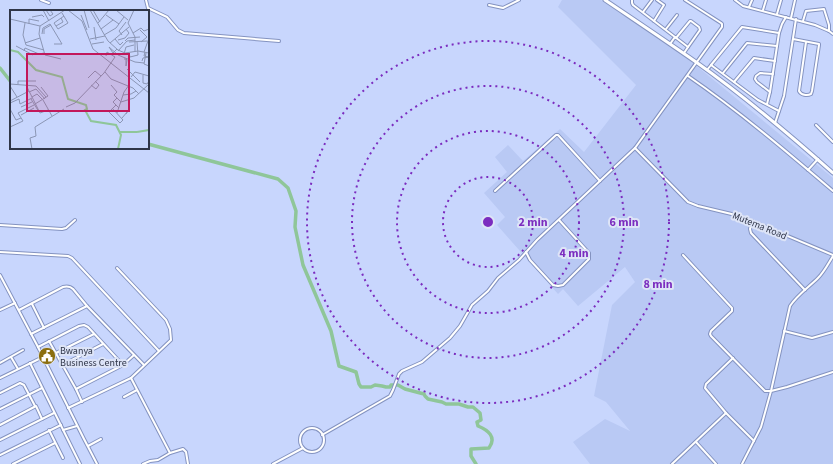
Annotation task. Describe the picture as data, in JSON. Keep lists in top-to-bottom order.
{
  "streets": {
    "street": ["Mutema Road"]
  },
  "places": {
    "public building": ["Bwanya Business Centre"]
  },
  "rings": [
    "2 min",
    "6 min",
    "4 min",
    "8 min"
  ]
}
